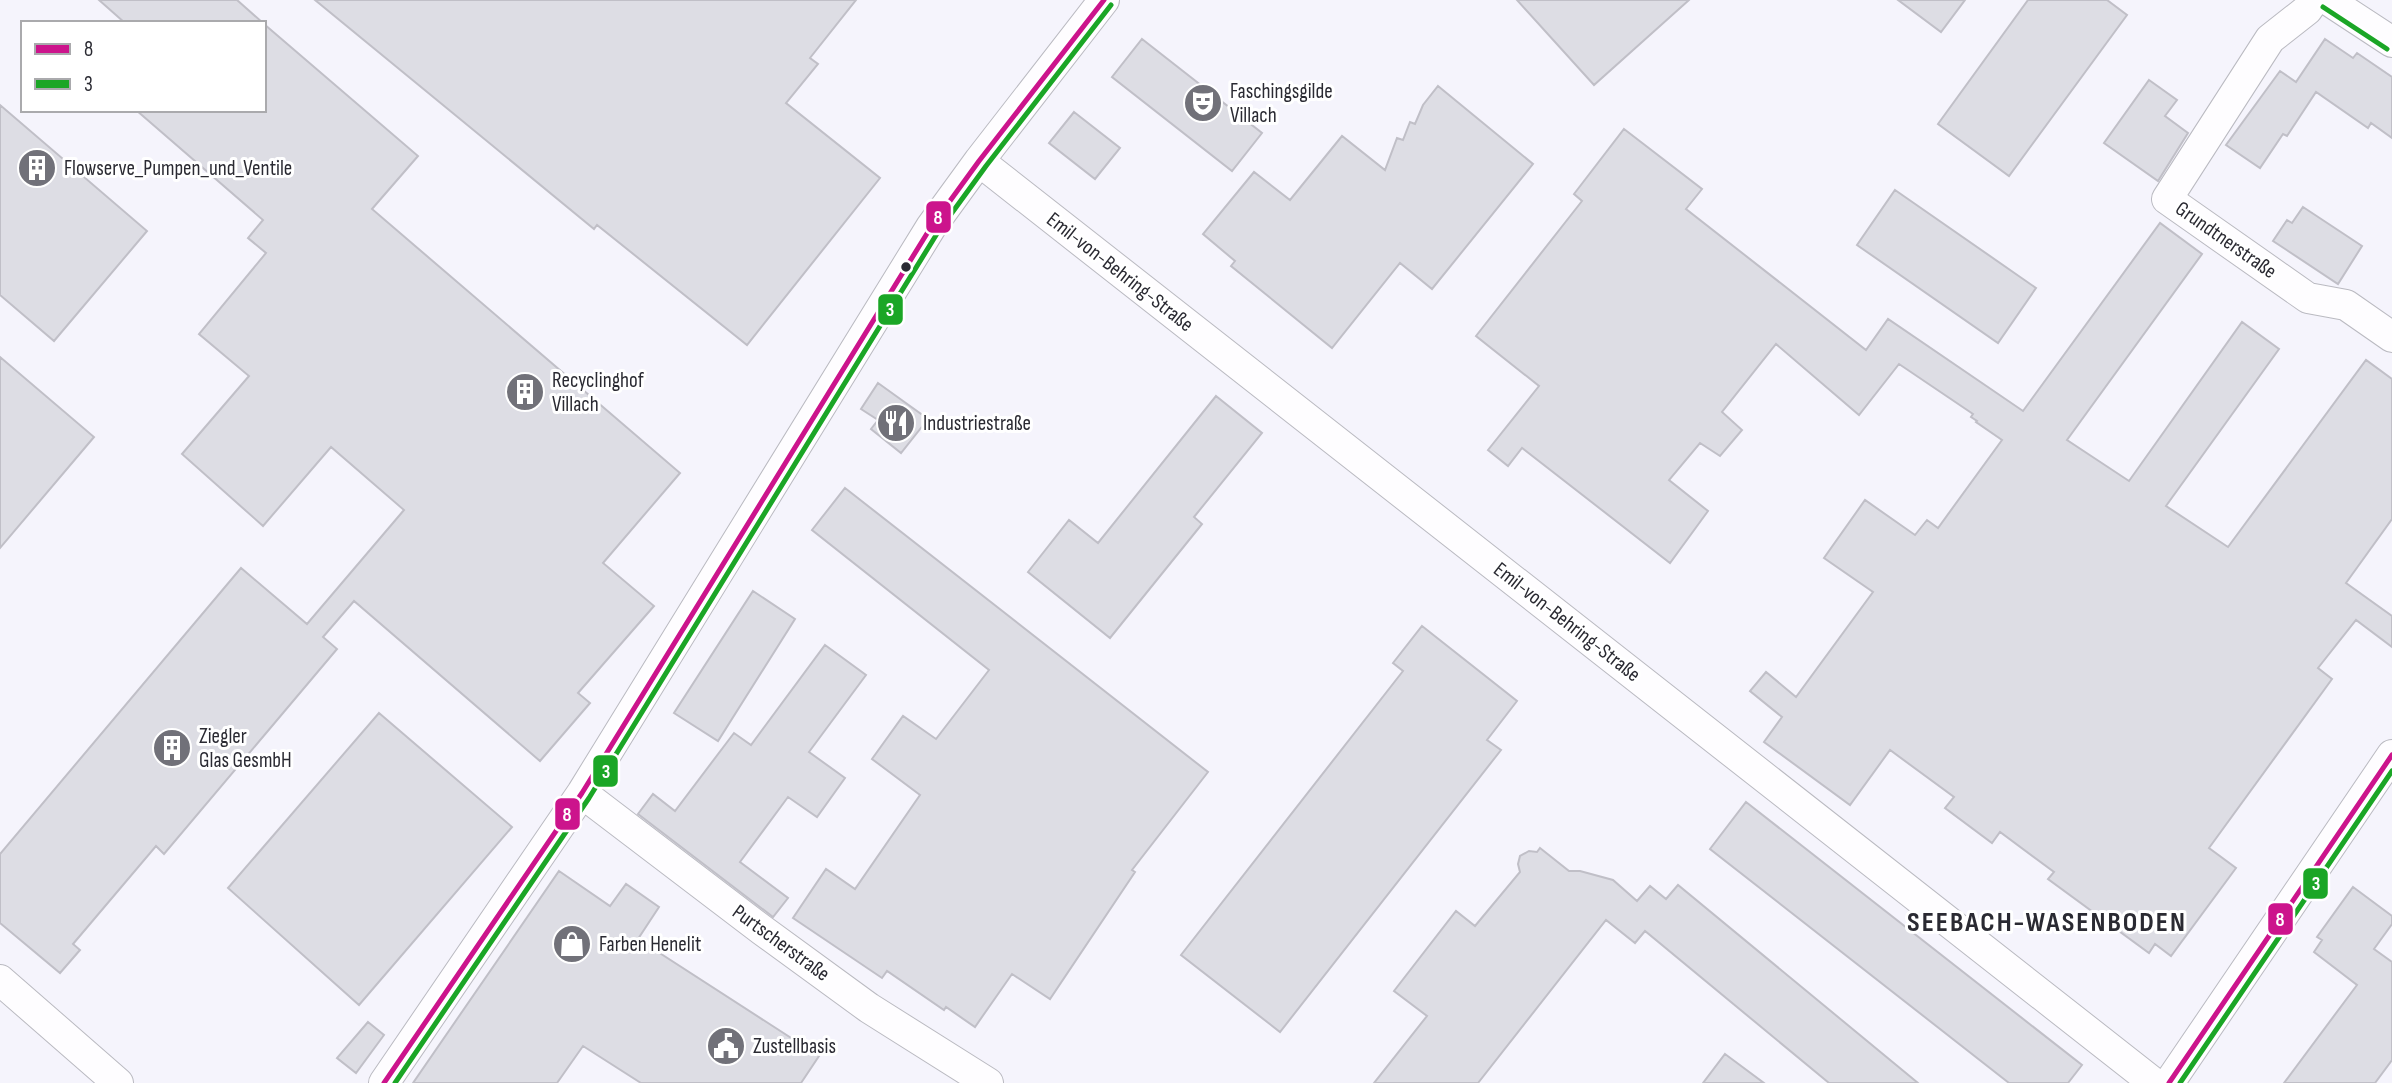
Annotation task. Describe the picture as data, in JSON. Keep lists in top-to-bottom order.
{
  "streets": {
    "street": ["Grundtnerstraße", "Emil-von-Behring-Straße", "Purtscherstraße"]
  },
  "districts": ["SEEBACH-WASENBODEN"],
  "places": {
    "theatre": ["Faschingsgilde Villach"],
    "building": ["Flowserve_Pumpen_und_Ventile", "Recyclinghof Villach", "Ziegler Glas GesmbH"],
    "restaurant": ["Industriestraße"],
    "shop": ["Farben Henelit"],
    "public building": ["Zustellbasis"]
  },
  "lines": ["transit line 8", "transit line 3"],
  "legend": ["8", "3"]
}
